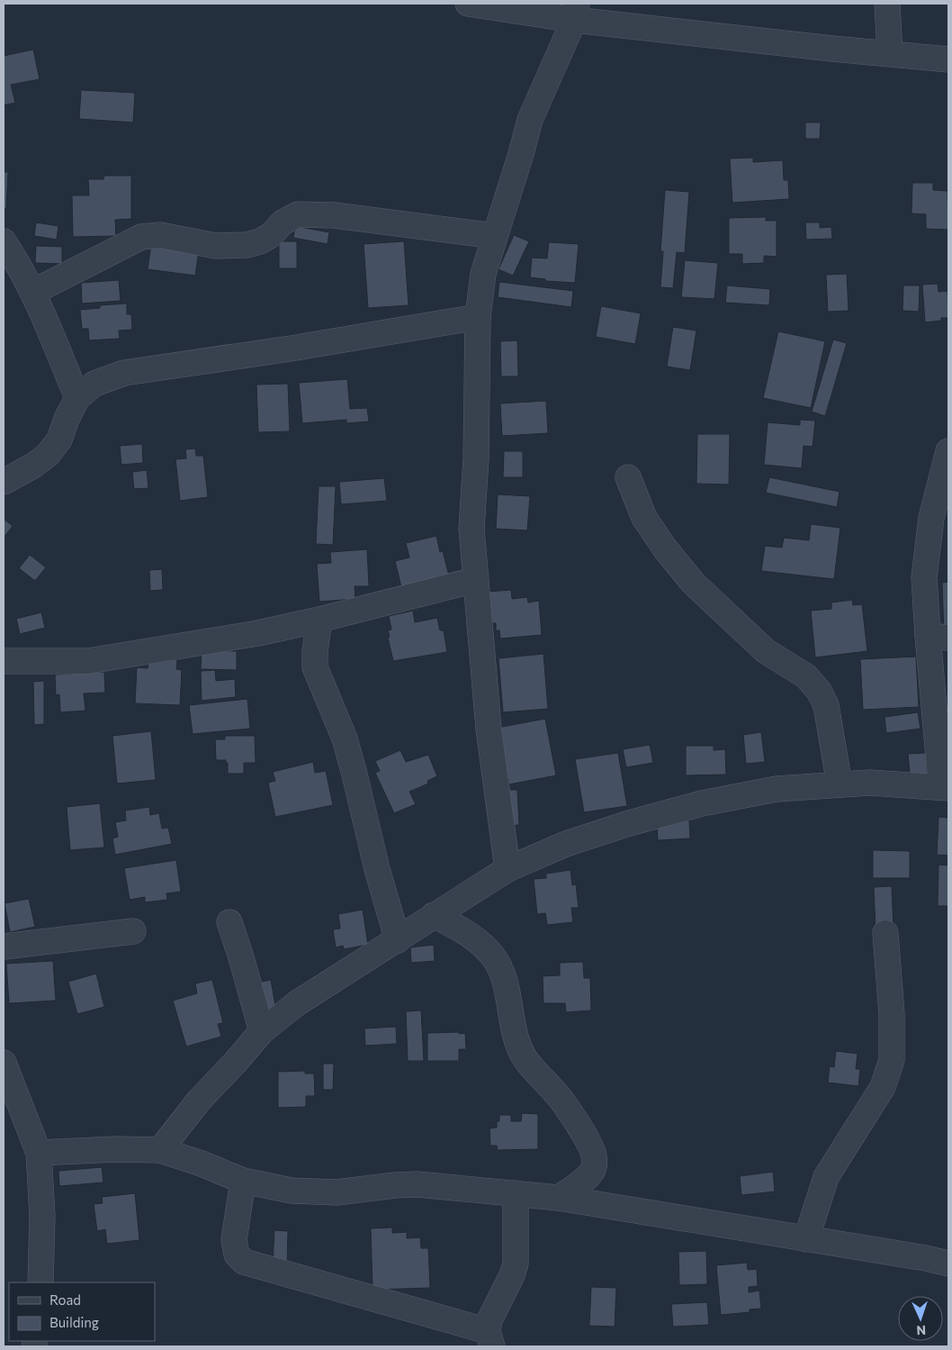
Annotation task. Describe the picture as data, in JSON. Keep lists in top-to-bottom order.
{
  "legend": ["Road", "Building"],
  "north": "bottom"
}
